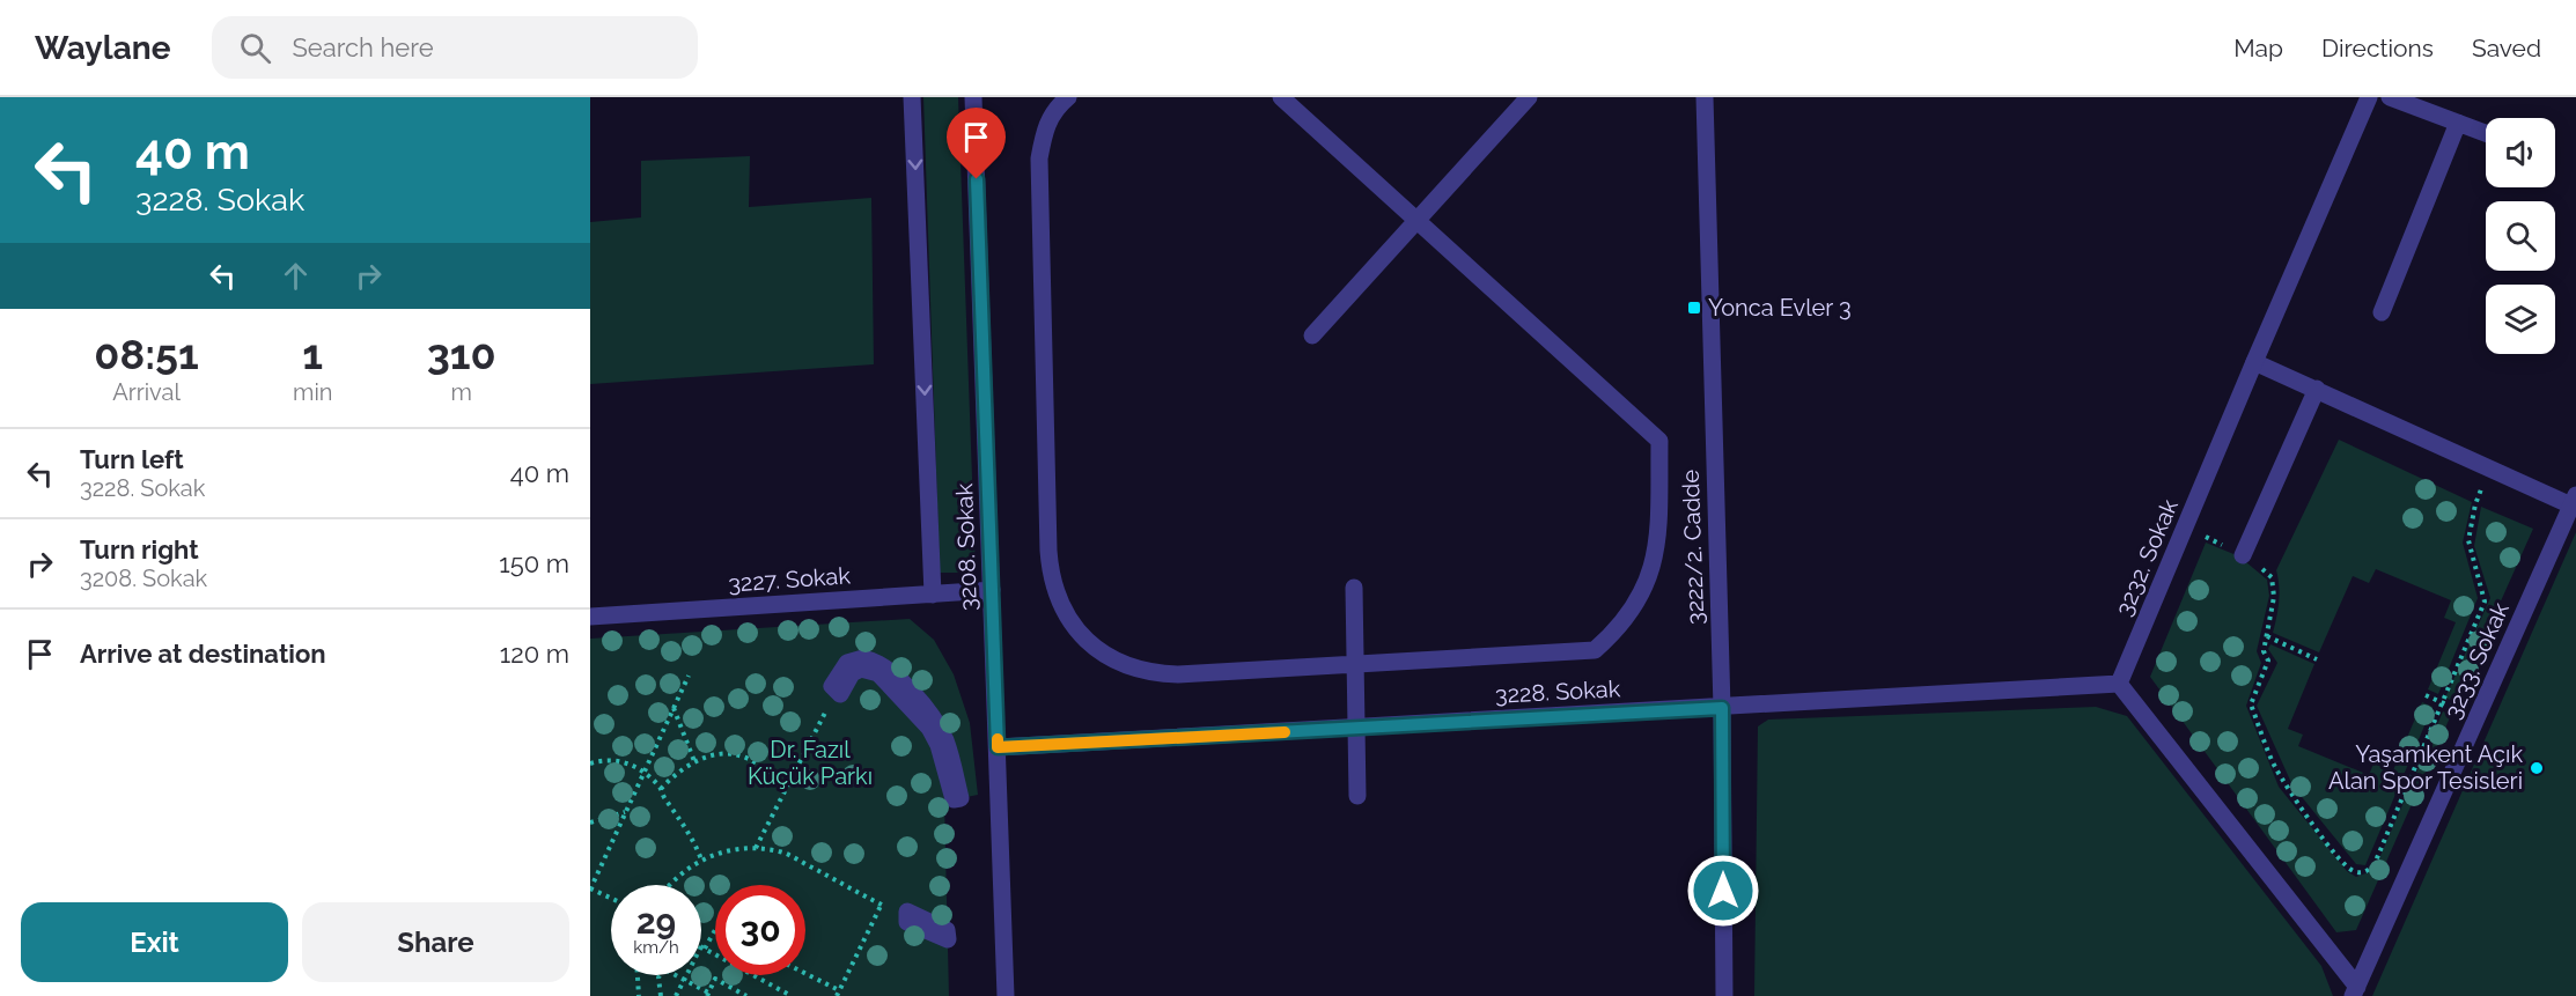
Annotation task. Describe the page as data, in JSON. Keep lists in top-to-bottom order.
{
  "streets": {
    "street": [
      "3208. Sokak",
      "3222/2. Cadde",
      "3232. Sokak",
      "3227. Sokak",
      "3233. Sokak",
      "3228. Sokak"
    ]
  },
  "crossings": [
    ["3208. Sokak", "3227. Sokak"],
    ["3208. Sokak", "3228. Sokak"],
    ["3222/2. Cadde", "3228. Sokak"],
    ["3232. Sokak", "3228. Sokak"]
  ],
  "parks": ["Dr. Fazıl Küçük Parkı"],
  "places": {
    "transit": ["Yonca Evler 3"],
    "other": ["Yaşamkent Açık Alan Spor Tesisleri"]
  },
  "page": {
    "header": "Waylane",
    "search": "Search here",
    "nav": ["Map", "Directions", "Saved"],
    "turn": ["40 m", "3228. Sokak"],
    "eta": [
      "08:51",
      "Arrival",
      "1",
      "min",
      "310",
      "m"
    ],
    "list": [
      {
        "name": "Turn left",
        "note": "3228. Sokak",
        "value": "40 m"
      },
      {
        "name": "Turn right",
        "note": "3208. Sokak",
        "value": "150 m"
      },
      {
        "name": "Arrive at destination",
        "value": "120 m"
      }
    ],
    "speed": "29 km/h",
    "limit": "30",
    "buttons": ["Exit", "Share"]
  }
}
